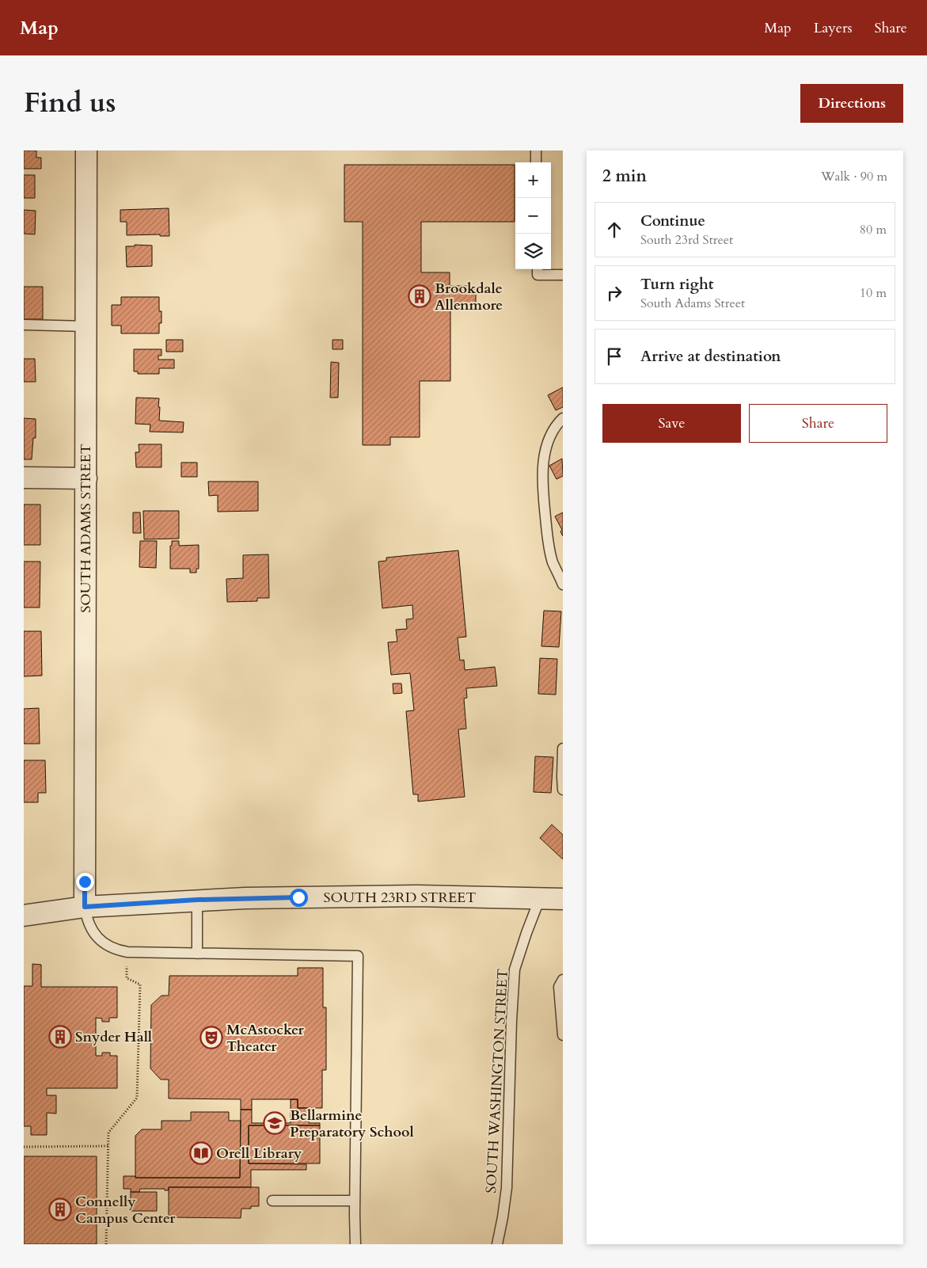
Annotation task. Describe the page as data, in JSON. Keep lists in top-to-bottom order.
{
  "streets": {
    "street": ["SOUTH ADAMS STREET", "SOUTH 23RD STREET"],
    "lane": ["SOUTH WASHINGTON STREET"]
  },
  "crossings": [
    ["SOUTH ADAMS STREET", "SOUTH 23RD STREET"],
    ["SOUTH 23RD STREET", "SOUTH WASHINGTON STREET"]
  ],
  "places": {
    "building": ["Brookdale Allenmore", "Snyder Hall", "Connelly Campus Center"],
    "theatre": ["McAstocker Theater"],
    "school or university": ["Bellarmine Preparatory School"],
    "library": ["Orell Library"]
  },
  "page": {
    "header": "Map",
    "nav": ["Map", "Layers", "Share"],
    "title": "Find us",
    "buttons": [
      "Directions",
      ["Save", "Share"]
    ],
    "heading": ["2 min", "Walk · 90 m"],
    "map_buttons": ["+", "−"],
    "list": [
      ["Continue", "South 23rd Street", "80 m"],
      ["Turn right", "South Adams Street", "10 m"],
      "Arrive at destination"
    ]
  }
}
